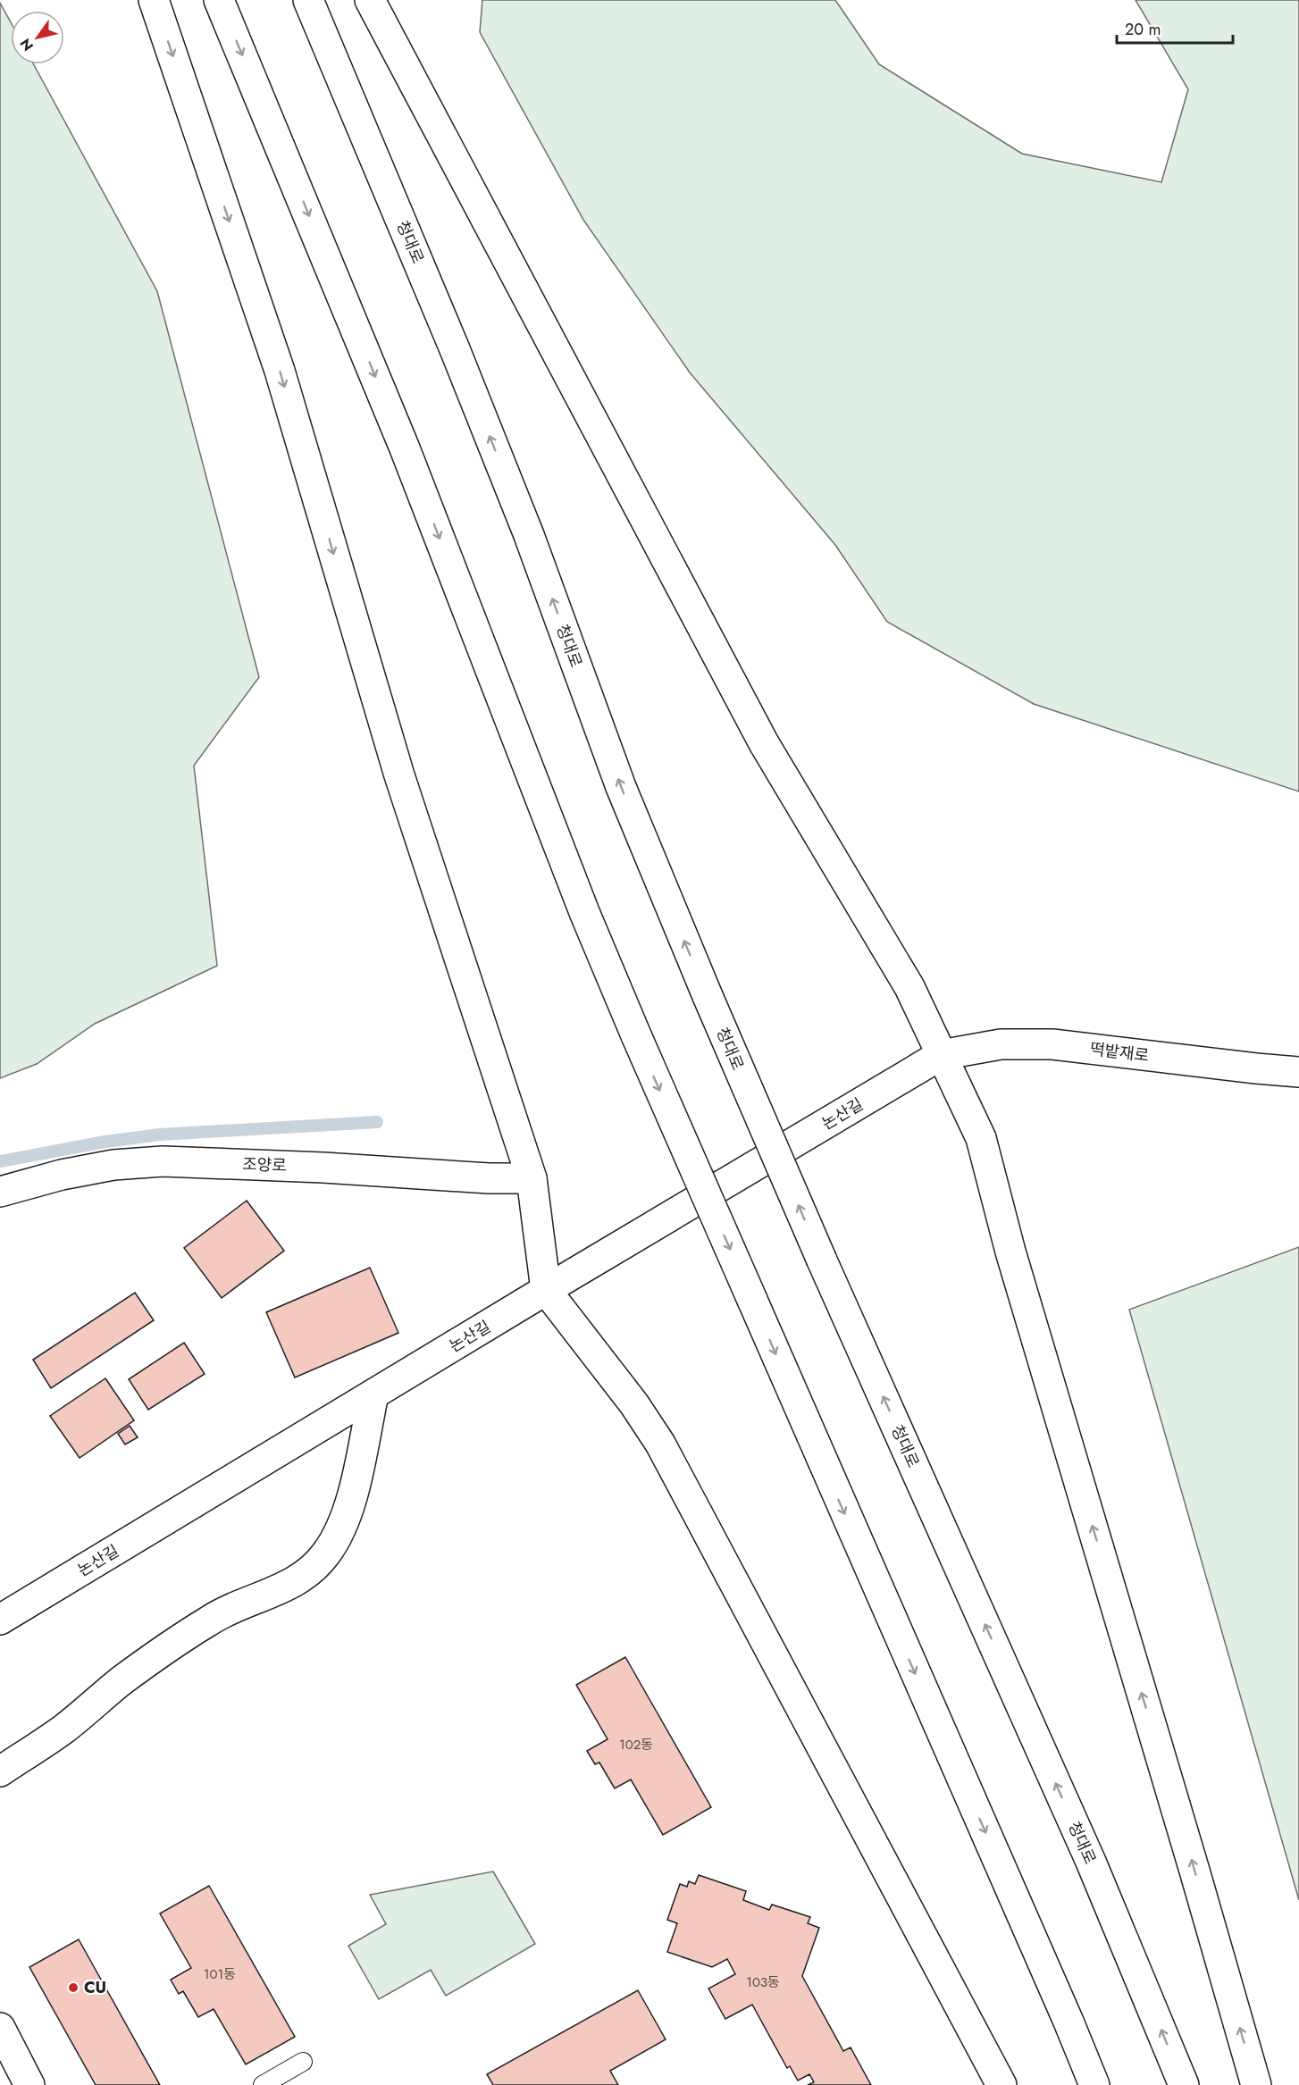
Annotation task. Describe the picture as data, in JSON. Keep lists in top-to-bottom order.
{
  "streets": {
    "street": [
      "청대로",
      "떡밭재로",
      "논산길",
      "조양로"
    ]
  },
  "crossings": [
    ["떡밭재로", "논산길"]
  ],
  "places": ["CU"],
  "house_numbers": ["102동", "101동", "103동"],
  "scale_bar": "20 m",
  "north": "bottom left"
}
